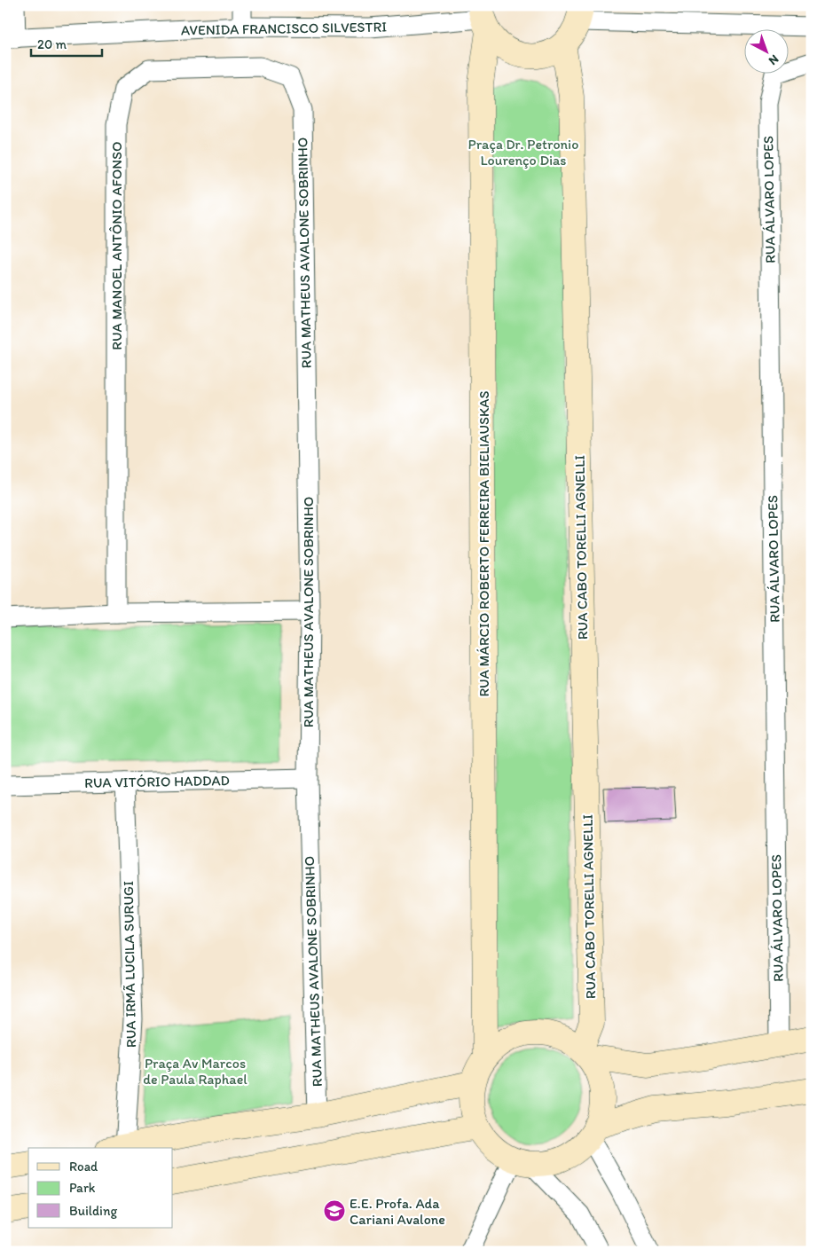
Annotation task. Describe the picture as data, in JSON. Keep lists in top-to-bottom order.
{
  "streets": {
    "street": [
      "AVENIDA FRANCISCO SILVESTRI",
      "RUA ÁLVARO LOPES",
      "RUA MANOEL ANTÔNIO AFONSO",
      "RUA MATHEUS AVALONE SOBRINHO",
      "RUA MÁRCIO ROBERTO FERREIRA BIELIAUSKAS",
      "RUA CABO TORELLI AGNELLI",
      "RUA VITÓRIO HADDAD",
      "RUA IRMÃ LUCILA SURUGI"
    ]
  },
  "crossings": [
    ["AVENIDA FRANCISCO SILVESTRI", "RUA MÁRCIO ROBERTO FERREIRA BIELIAUSKAS"],
    ["RUA MANOEL ANTÔNIO AFONSO", "RUA MATHEUS AVALONE SOBRINHO"],
    ["RUA MATHEUS AVALONE SOBRINHO", "RUA VITÓRIO HADDAD"],
    ["RUA MÁRCIO ROBERTO FERREIRA BIELIAUSKAS", "RUA CABO TORELLI AGNELLI"],
    ["RUA VITÓRIO HADDAD", "RUA IRMÃ LUCILA SURUGI"]
  ],
  "parks": ["Praça Dr. Petronio Lourenço Dias", "Praça Av Marcos de Paula Raphael"],
  "places": {
    "school or university": ["E.E. Profa. Ada Cariani Avalone"]
  },
  "legend": ["Road", "Park", "Building"],
  "scale_bar": "20 m",
  "north": "bottom right"
}
